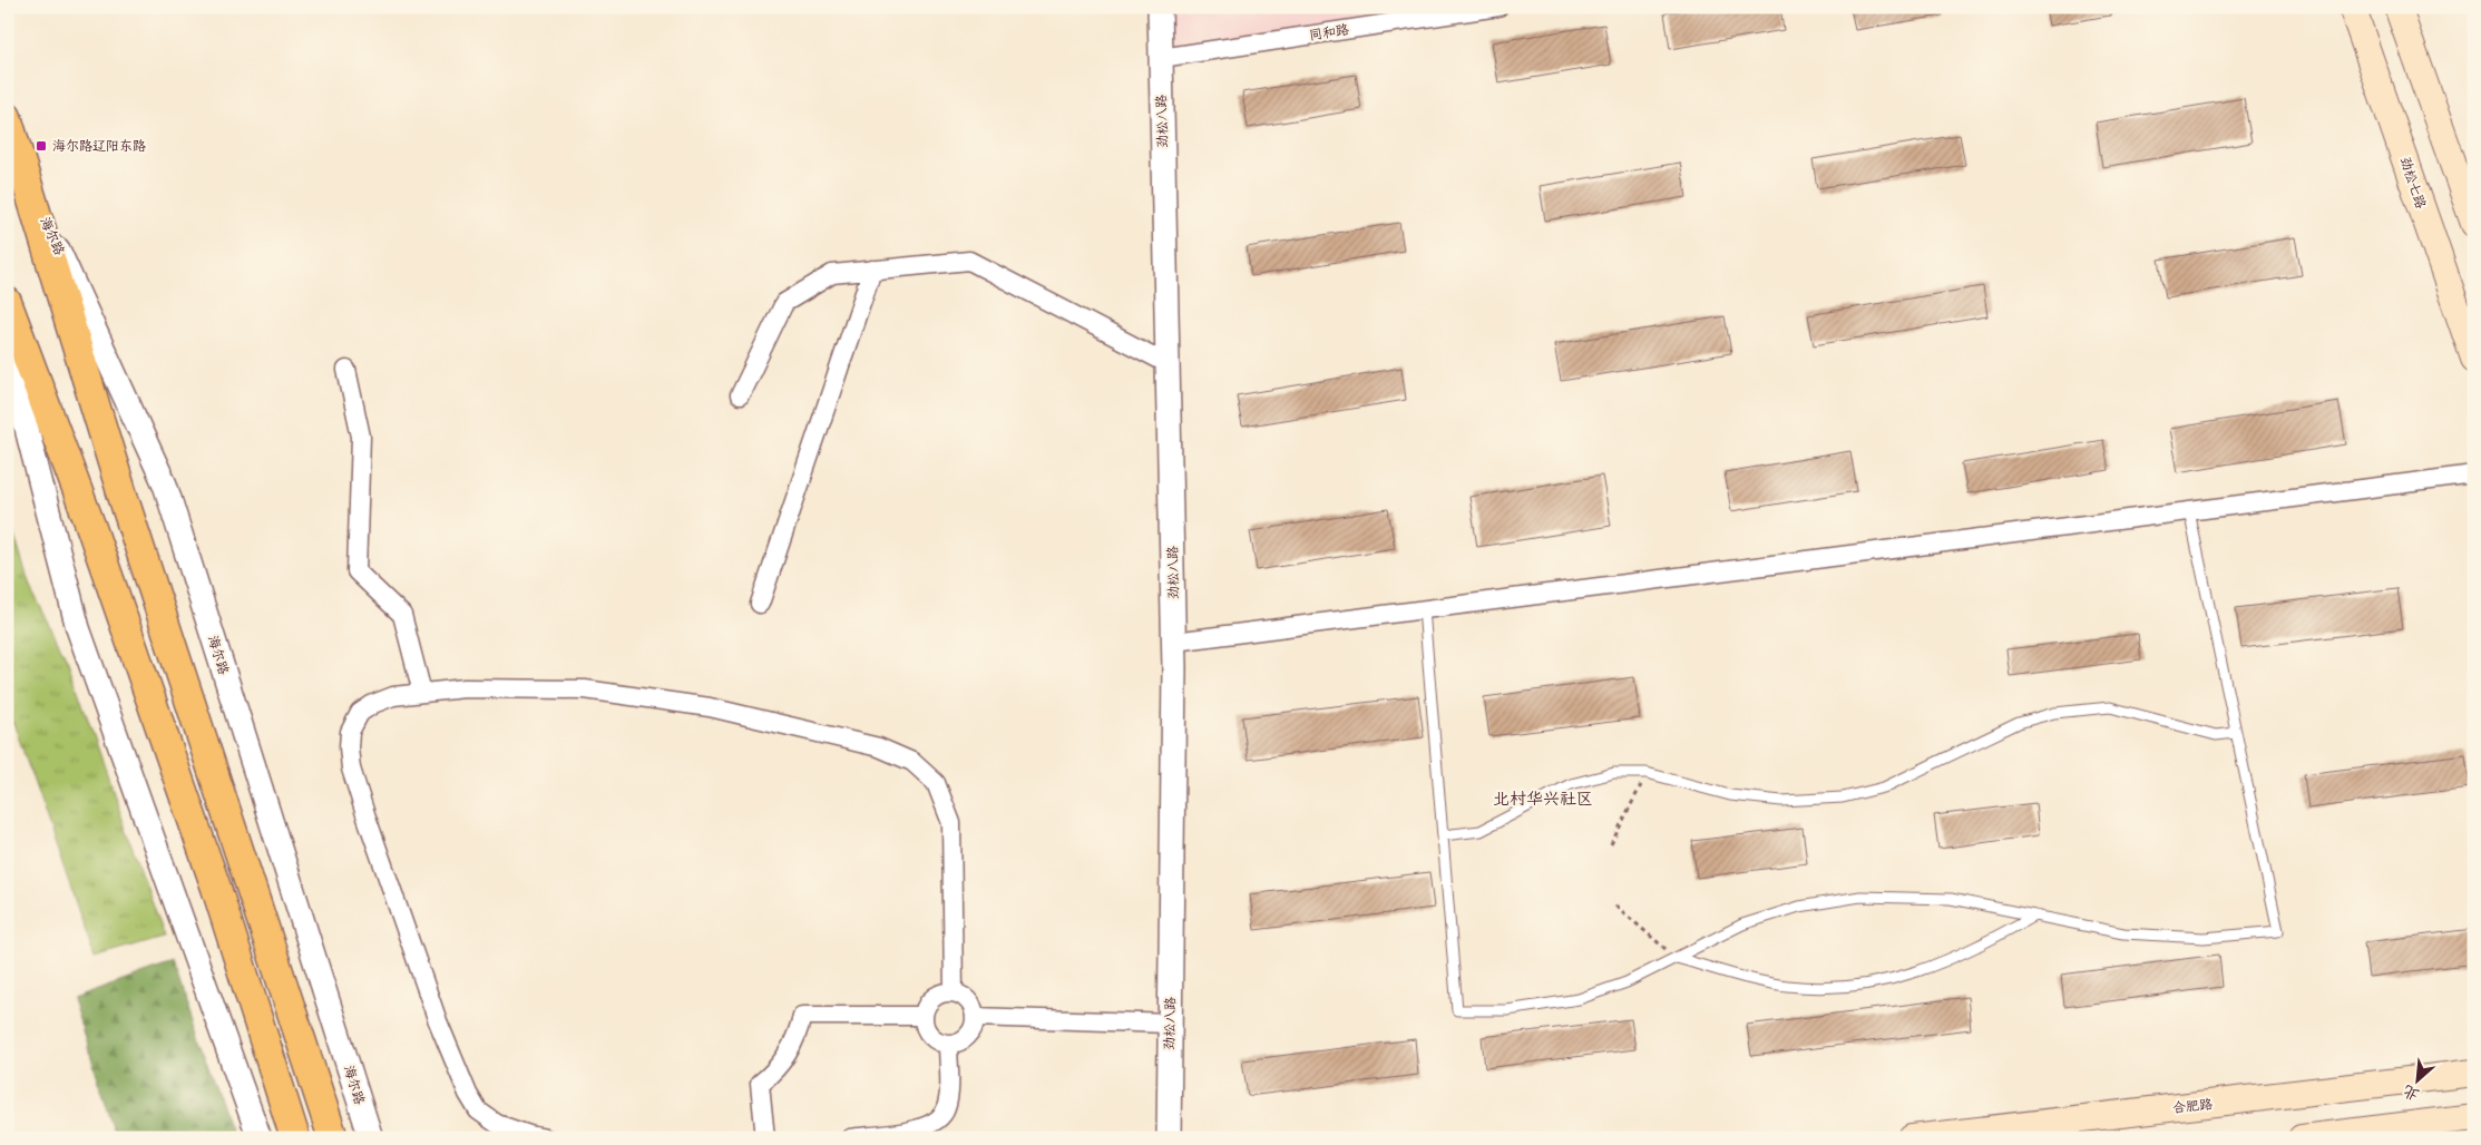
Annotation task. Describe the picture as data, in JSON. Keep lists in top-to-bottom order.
{
  "streets": {
    "main road": ["劲松七路", "海尔路", "合肥路"],
    "street": ["同和路", "劲松八路"]
  },
  "crossings": [
    ["同和路", "劲松八路"]
  ],
  "districts": ["北村华兴社区"],
  "places": {
    "transit": ["海尔路辽阳东路"]
  },
  "north": "bottom left"
}
